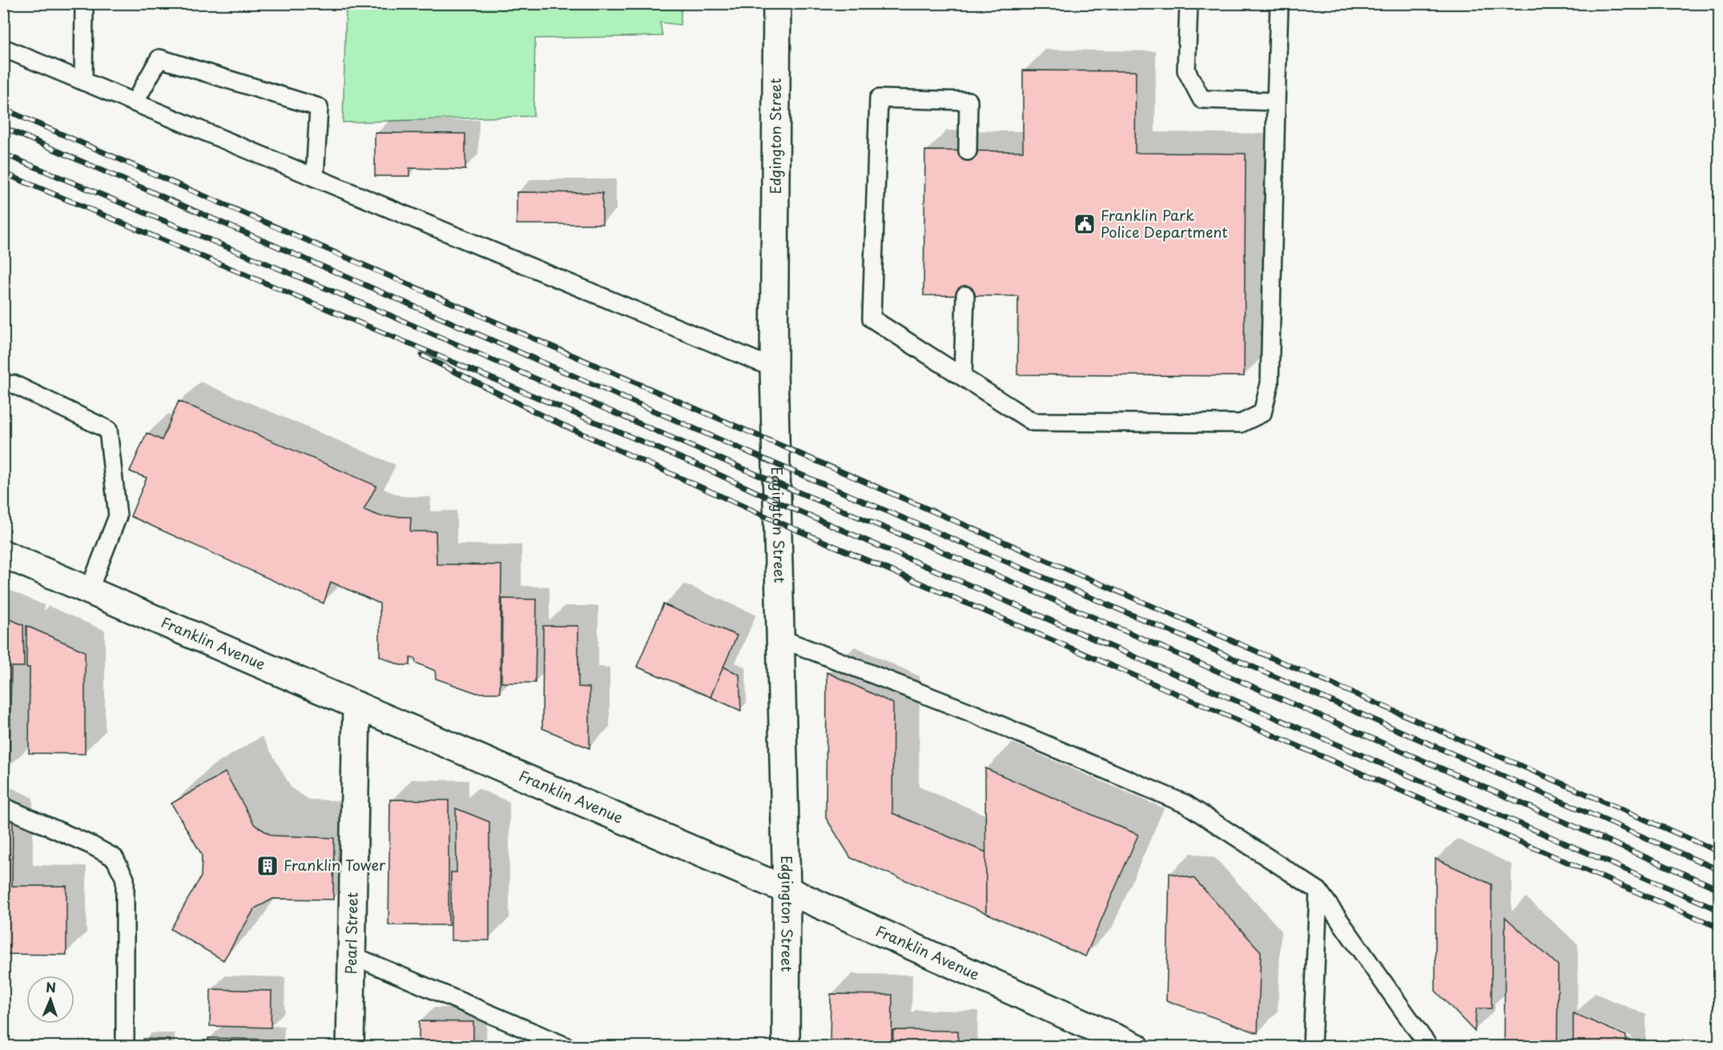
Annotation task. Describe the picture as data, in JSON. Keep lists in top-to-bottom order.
{
  "streets": {
    "street": ["Edgington Street", "Franklin Avenue", "Pearl Street"]
  },
  "crossings": [
    ["Edgington Street", "Franklin Avenue"],
    ["Franklin Avenue", "Pearl Street"]
  ],
  "places": {
    "public building": ["Franklin Park Police Department"],
    "building": ["Franklin Tower"]
  },
  "north": "top"
}
